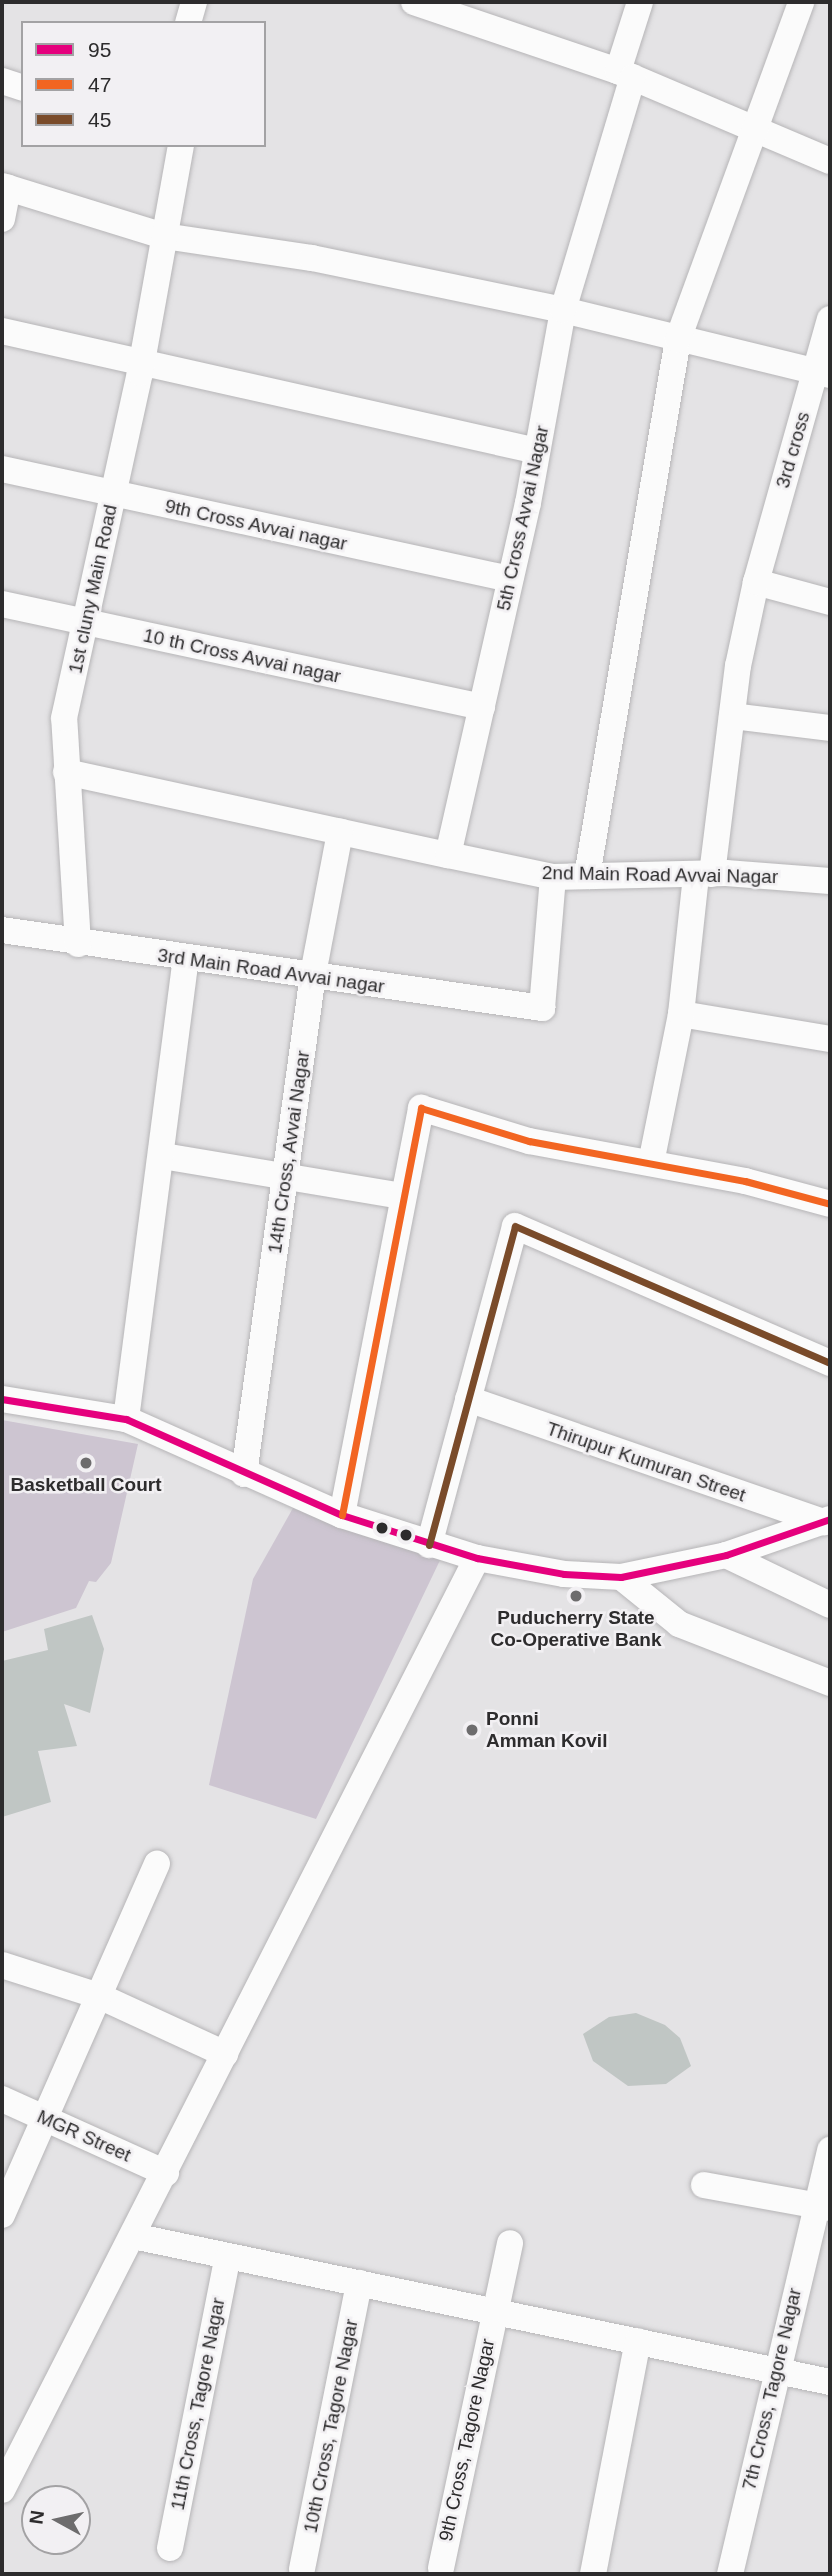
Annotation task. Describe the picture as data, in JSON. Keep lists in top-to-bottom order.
{
  "streets": {
    "street": [
      "3rd cross",
      "5th Cross Avvai Nagar",
      "9th Cross Avvai nagar",
      "1st cluny Main Road",
      "10 th Cross Avvai nagar",
      "2nd Main Road Avvai Nagar",
      "3rd Main Road Avvai nagar",
      "14th Cross, Avvai Nagar",
      "Thirupur Kumuran Street",
      "MGR Street",
      "7th Cross, Tagore Nagar",
      "11th Cross, Tagore Nagar",
      "10th Cross, Tagore Nagar",
      "9th Cross, Tagore Nagar"
    ]
  },
  "crossings": [
    ["3rd cross", "2nd Main Road Avvai Nagar"],
    ["5th Cross Avvai Nagar", "9th Cross Avvai nagar"],
    ["5th Cross Avvai Nagar", "10 th Cross Avvai nagar"],
    ["5th Cross Avvai Nagar", "2nd Main Road Avvai Nagar"],
    ["9th Cross Avvai nagar", "1st cluny Main Road"],
    ["1st cluny Main Road", "10 th Cross Avvai nagar"],
    ["1st cluny Main Road", "3rd Main Road Avvai nagar"],
    ["2nd Main Road Avvai Nagar", "3rd Main Road Avvai nagar"],
    ["3rd Main Road Avvai nagar", "14th Cross, Avvai Nagar"]
  ],
  "places": ["Basketball Court", "Puducherry State Co-Operative Bank", "Ponni Amman Kovil"],
  "lines": ["transit line 47", "transit line 45", "transit line 95"],
  "legend": ["95", "47", "45"],
  "north": "left"
}
